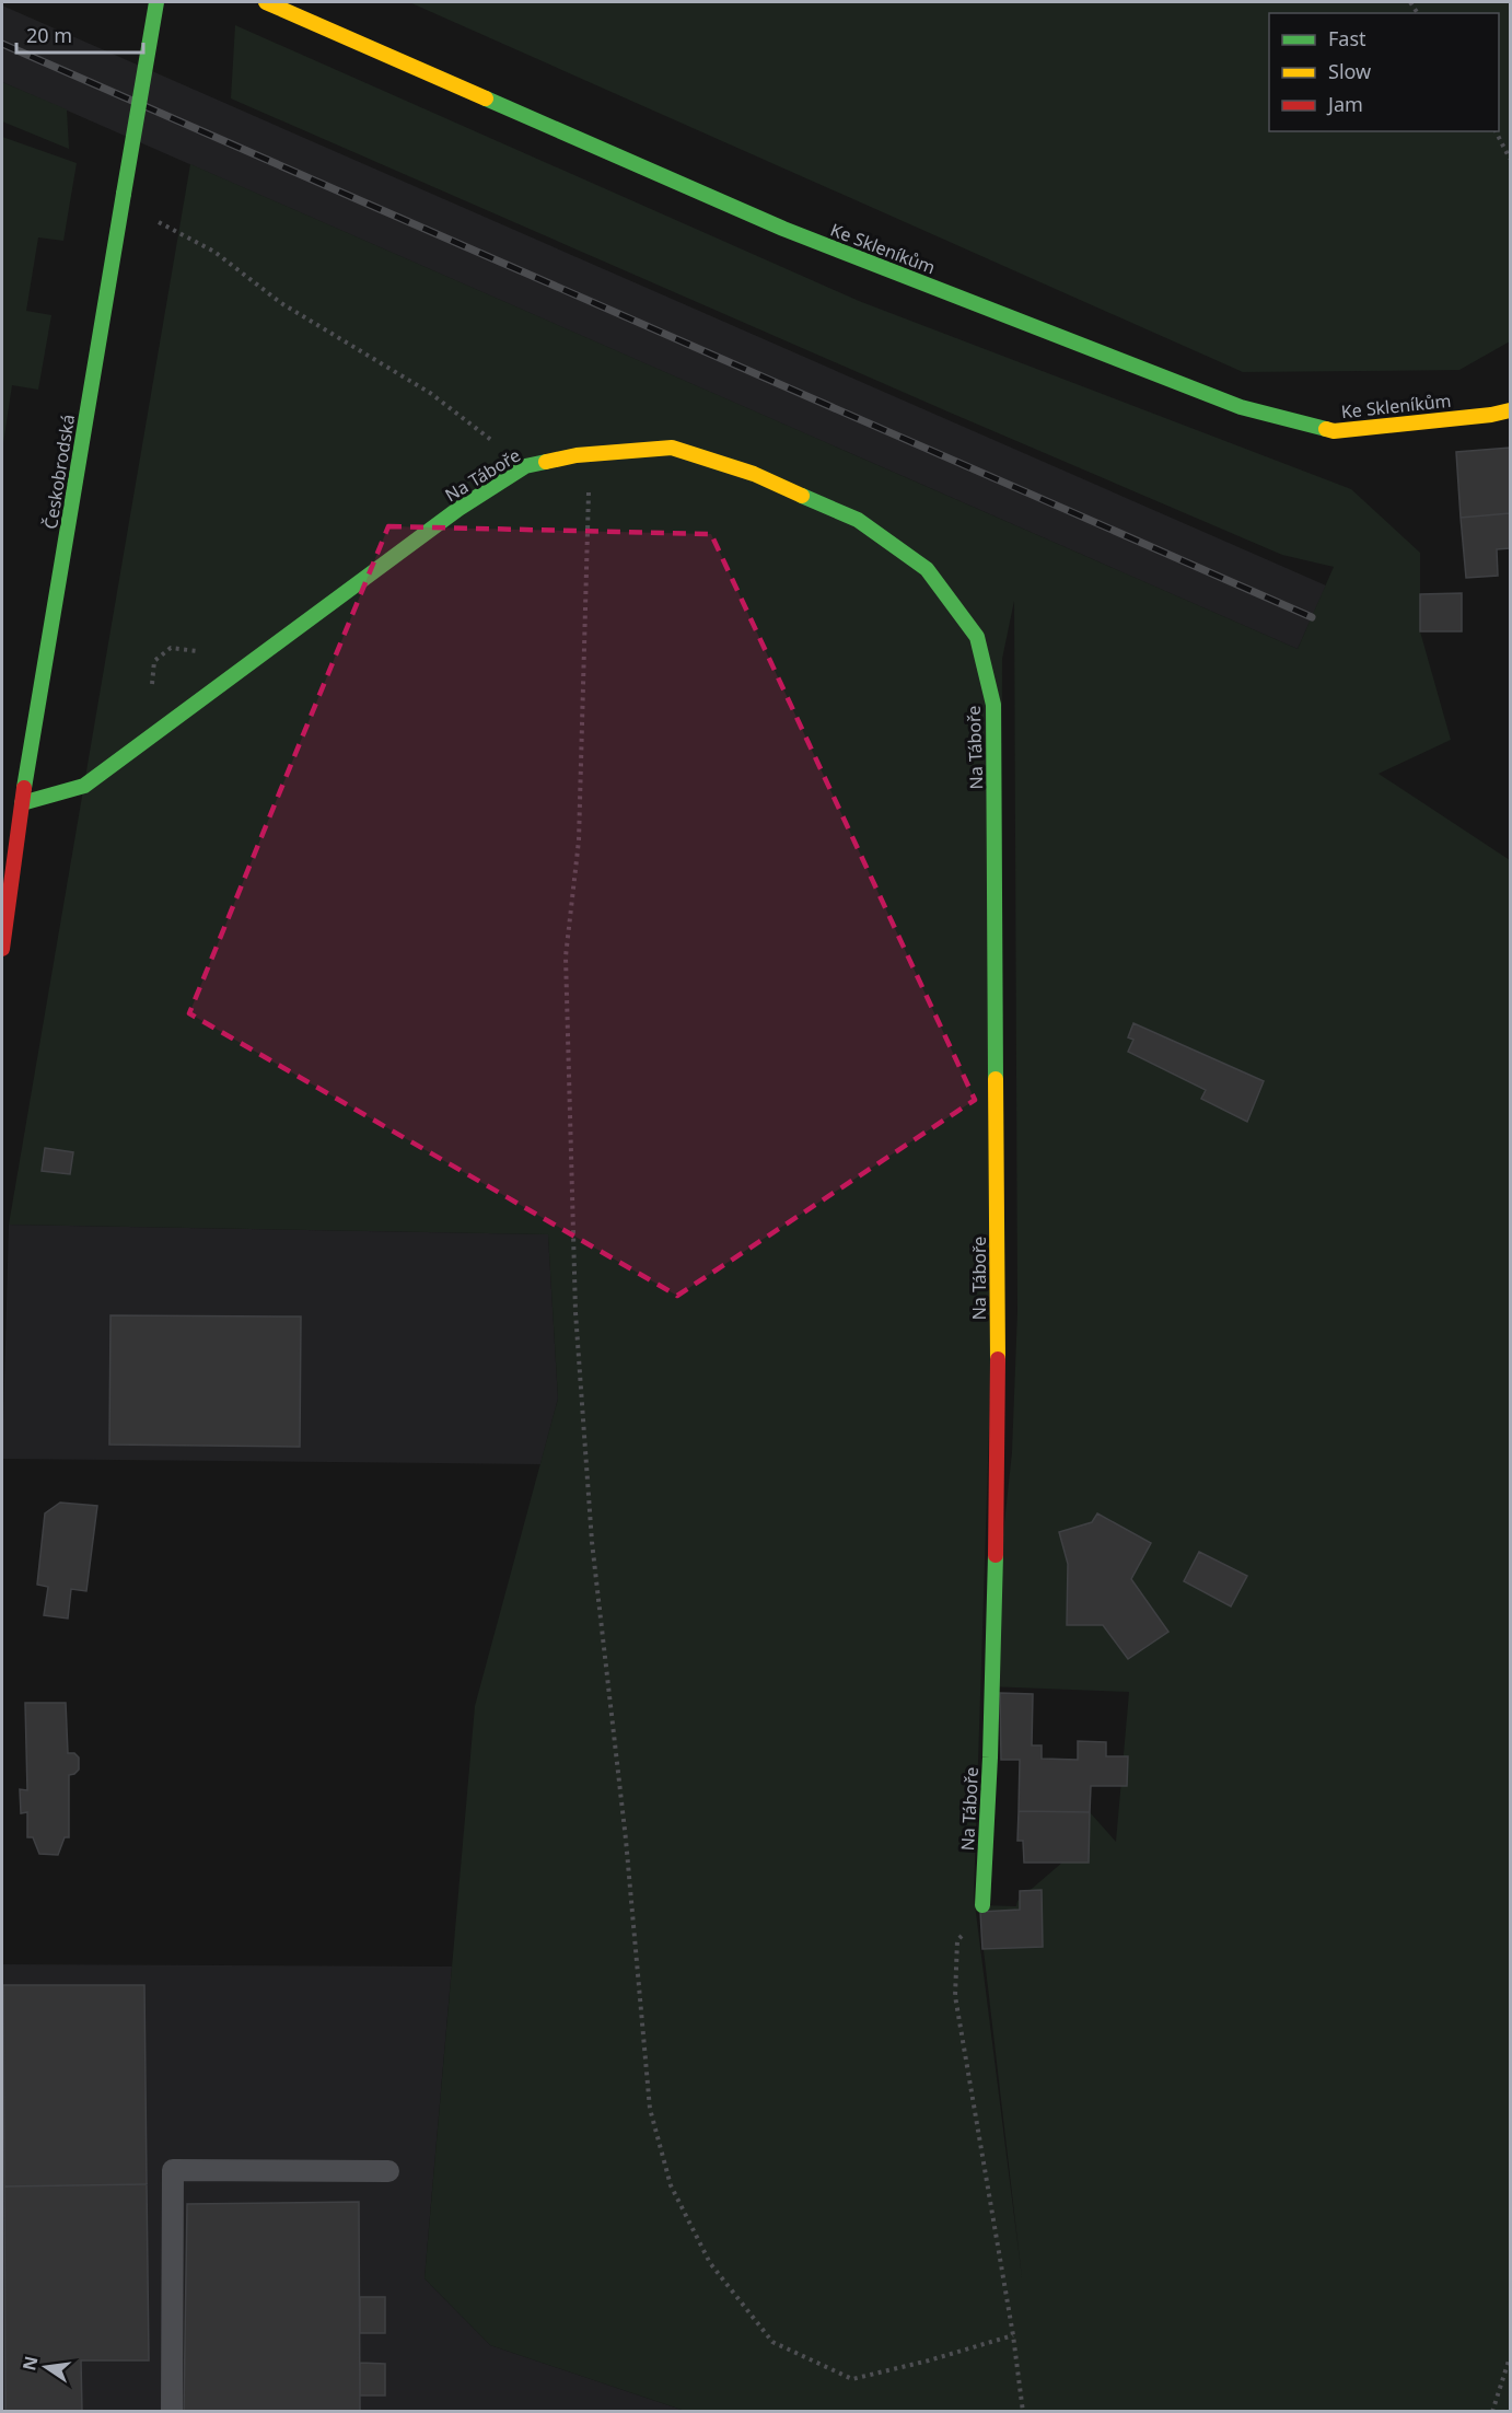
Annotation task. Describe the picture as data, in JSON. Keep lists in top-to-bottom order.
{
  "streets": {
    "street": ["Ke Skleníkům", "Českobrodská", "Na Táboře"]
  },
  "crossings": [
    ["Českobrodská", "Na Táboře"]
  ],
  "legend": ["Fast", "Slow", "Jam"],
  "scale_bar": "20 m",
  "north": "left"
}
